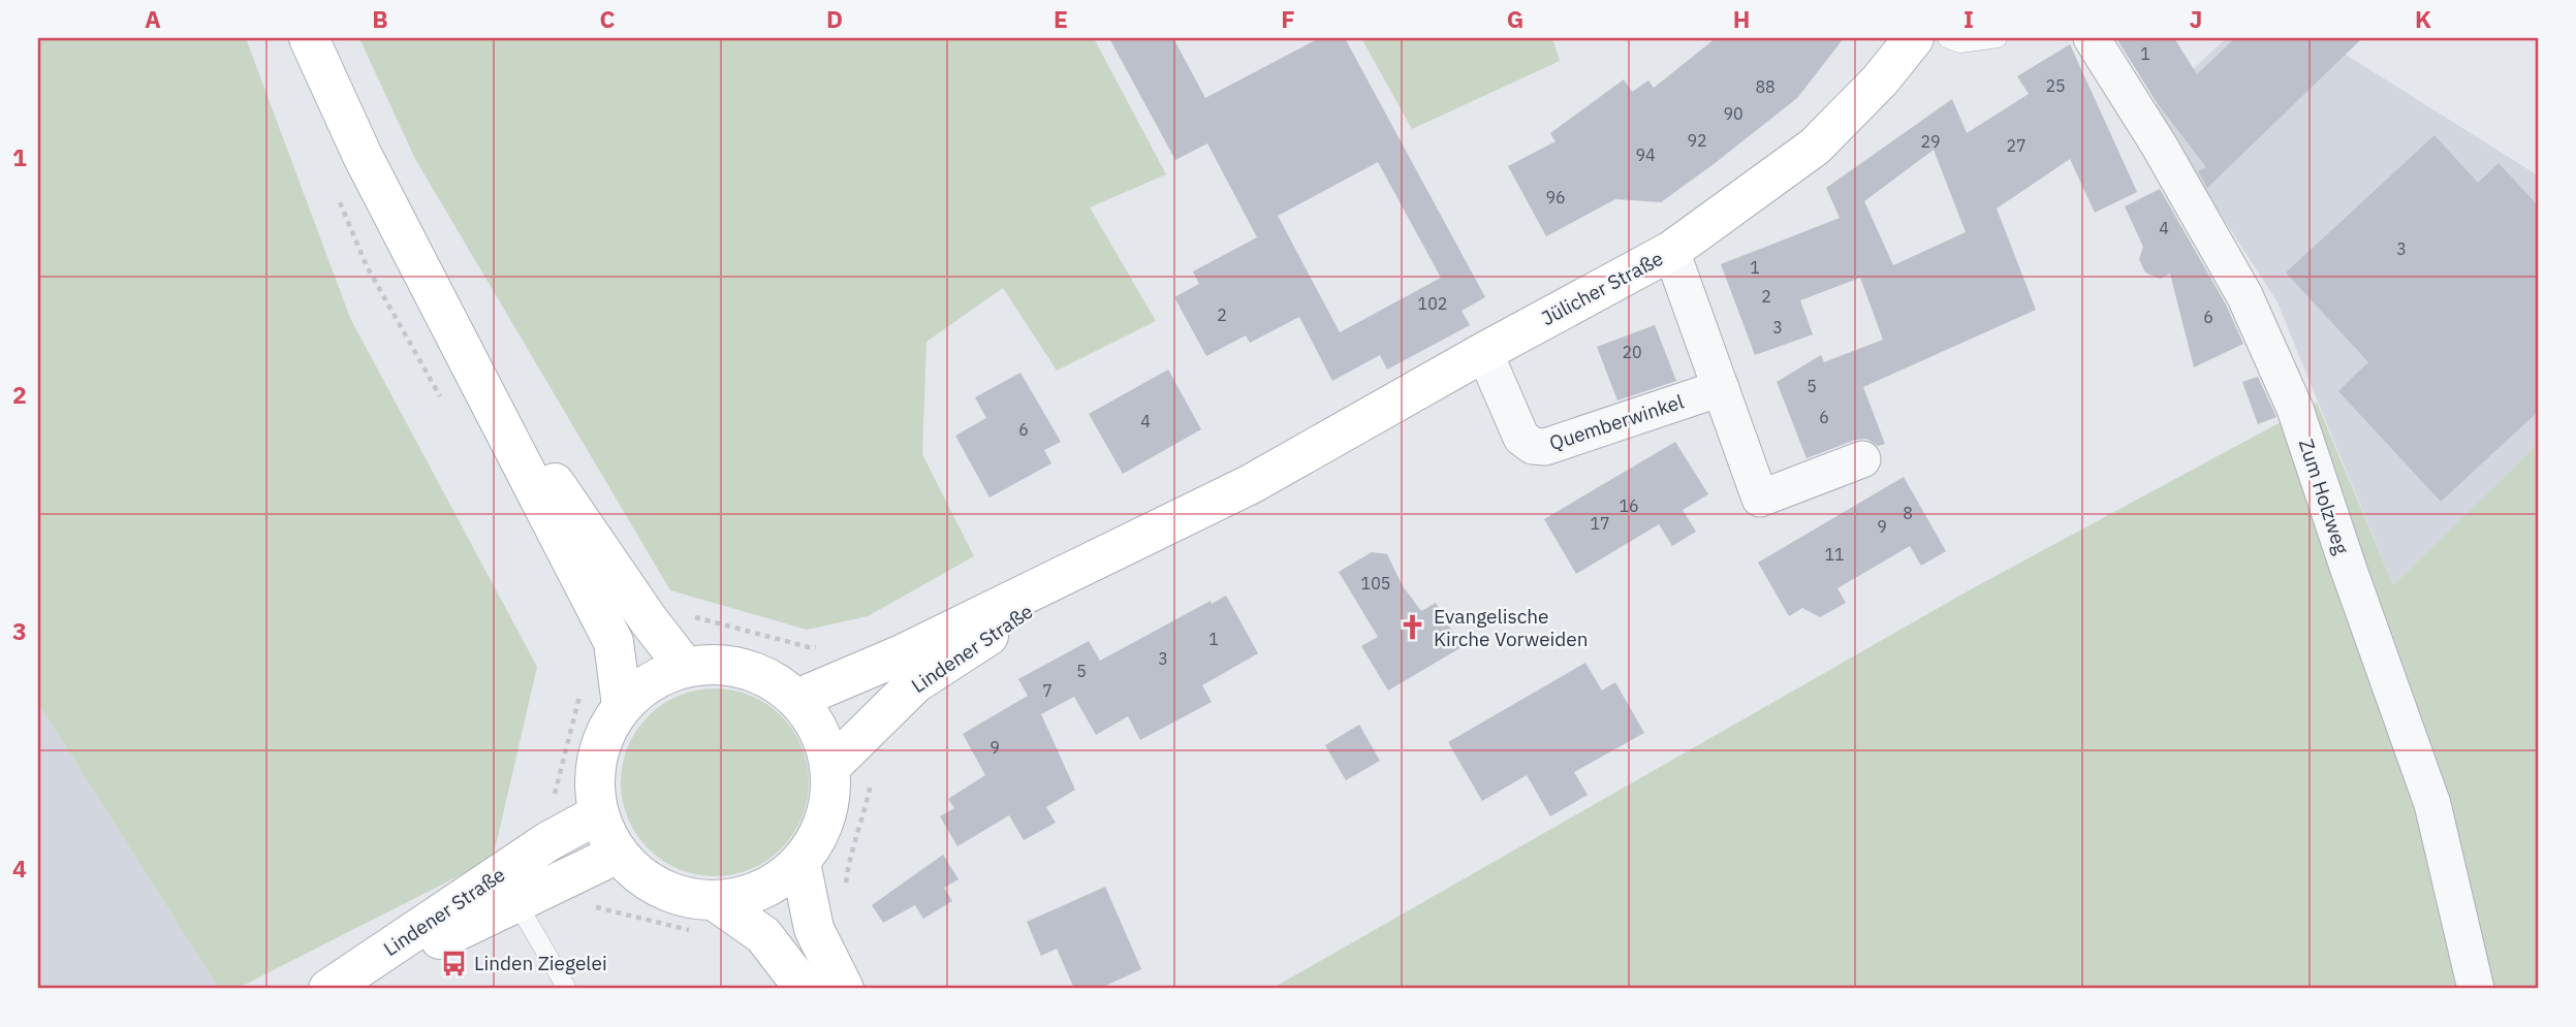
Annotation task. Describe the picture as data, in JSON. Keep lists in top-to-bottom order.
{
  "streets": {
    "main road": ["Jülicher Straße", "Lindener Straße"],
    "street": ["Quemberwinkel", "Zum Holzweg"]
  },
  "crossings": [
    ["Jülicher Straße", "Quemberwinkel"],
    ["Jülicher Straße", "Lindener Straße"]
  ],
  "places": {
    "church": ["Evangelische Kirche Vorweiden"],
    "bus stop": ["Linden Ziegelei"]
  },
  "house_numbers": [
    "1",
    "25",
    "88",
    "90",
    "92",
    "29",
    "27",
    "94",
    "96",
    "4",
    "3",
    "1",
    "2",
    "102",
    "2",
    "6",
    "3",
    "20",
    "5",
    "6",
    "4",
    "6",
    "16",
    "8",
    "17",
    "9",
    "11",
    "105",
    "1",
    "3",
    "5",
    "7",
    "9"
  ],
  "grid": {
    "columns": [
      "A",
      "B",
      "C",
      "D",
      "E",
      "F",
      "G",
      "H",
      "I",
      "J",
      "K"
    ],
    "rows": [
      "1",
      "2",
      "3",
      "4"
    ]
  }
}
